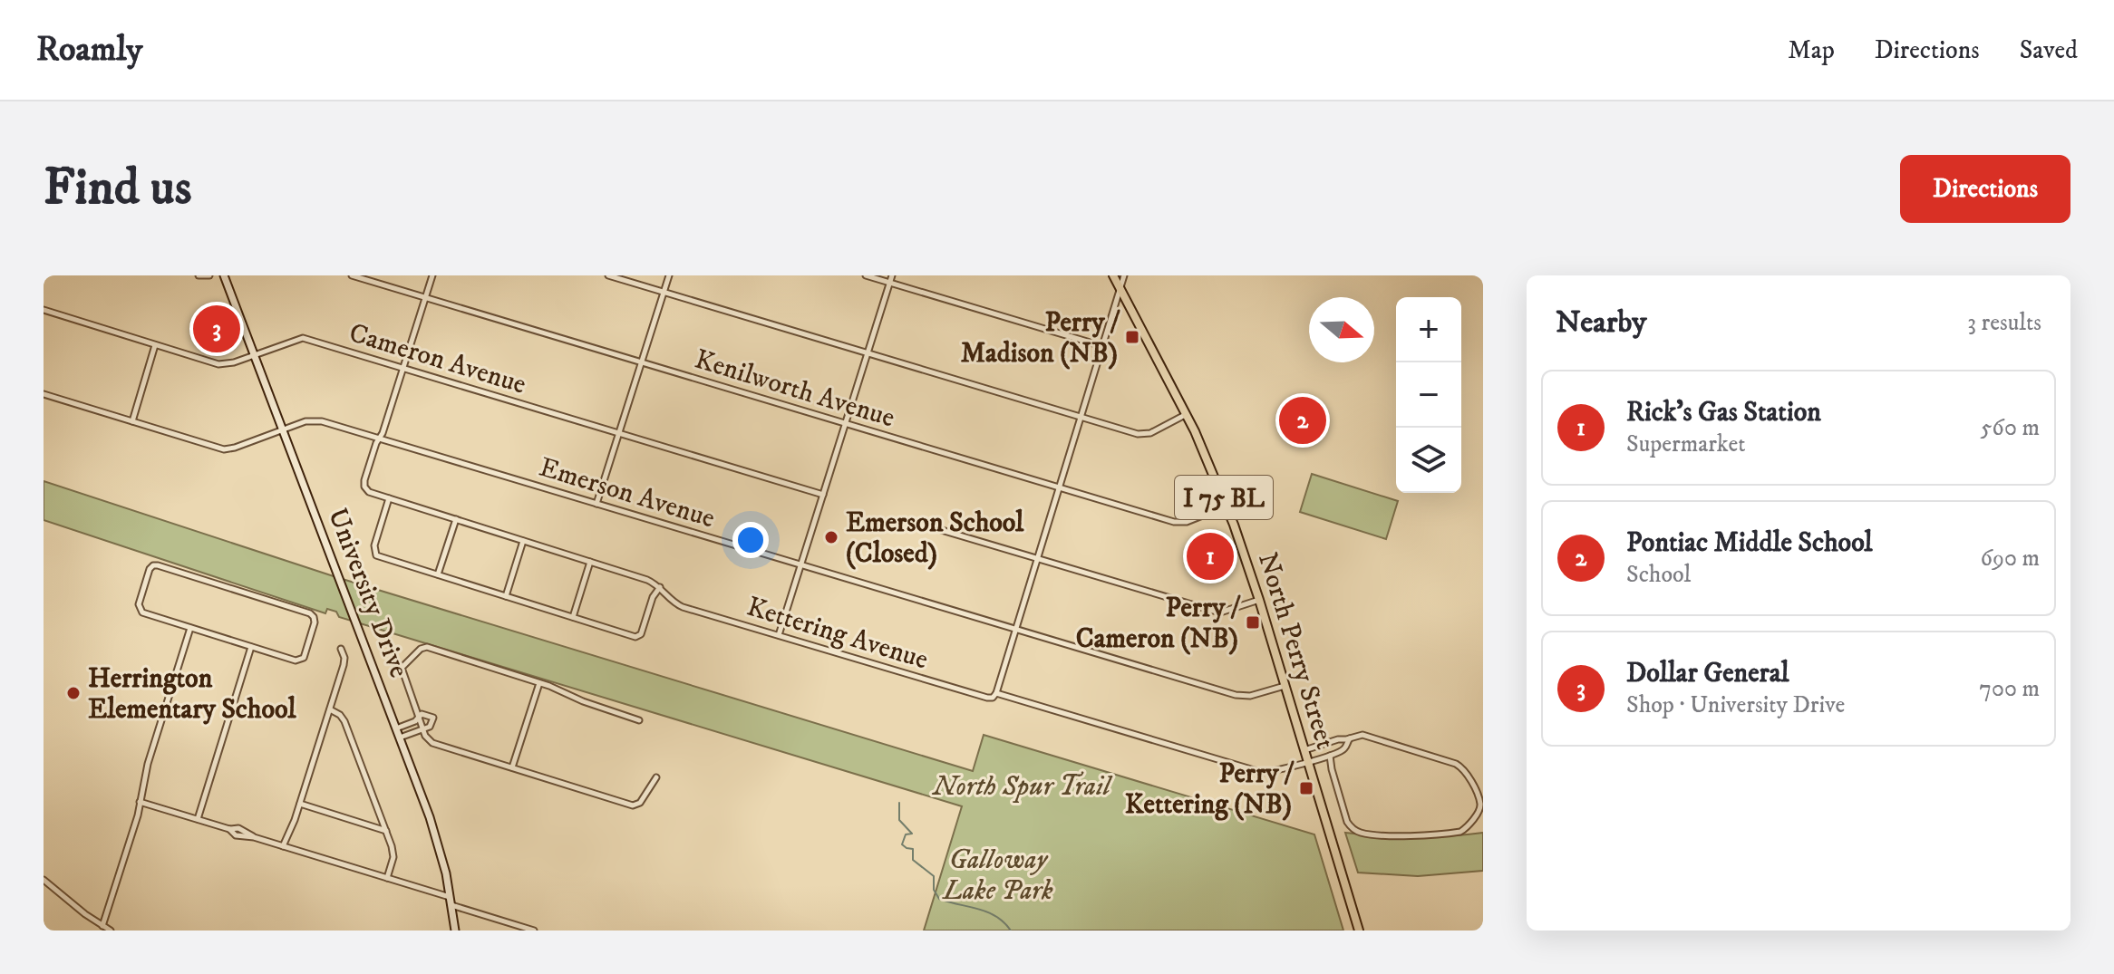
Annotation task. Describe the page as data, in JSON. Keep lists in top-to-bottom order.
{
  "streets": {
    "main road": ["I 75 BL", "University Drive", "North Perry Street"],
    "street": [
      "Cameron Avenue",
      "Kenilworth Avenue",
      "Emerson Avenue",
      "Kettering Avenue"
    ]
  },
  "crossings": [
    ["Cameron Avenue", "University Drive"],
    ["Kenilworth Avenue", "North Perry Street"],
    ["Emerson Avenue", "University Drive"],
    ["Emerson Avenue", "Kettering Avenue"],
    ["Emerson Avenue", "North Perry Street"],
    ["Kettering Avenue", "North Perry Street"]
  ],
  "parks": ["North Spur Trail", "Galloway Lake Park"],
  "places": {
    "transit": ["Perry / Madison (NB)", "Perry / Cameron (NB)", "Perry / Kettering (NB)"],
    "other": ["Emerson School (Closed)", "Herrington Elementary School"]
  },
  "north": "right",
  "page": {
    "header": "Roamly",
    "nav": ["Map", "Directions", "Saved"],
    "buttons": "Directions",
    "title": "Find us",
    "heading": ["Nearby", "3 results"],
    "map_buttons": ["+", "−"],
    "pins": ["3", "2", "1"],
    "list": [
      {
        "mark": "1",
        "name": "Rick's Gas Station",
        "note": "Supermarket",
        "value": "560 m"
      },
      {
        "mark": "2",
        "name": "Pontiac Middle School",
        "note": "School",
        "value": "690 m"
      },
      {
        "mark": "3",
        "name": "Dollar General",
        "note": "Shop · University Drive",
        "value": "700 m"
      }
    ]
  }
}
